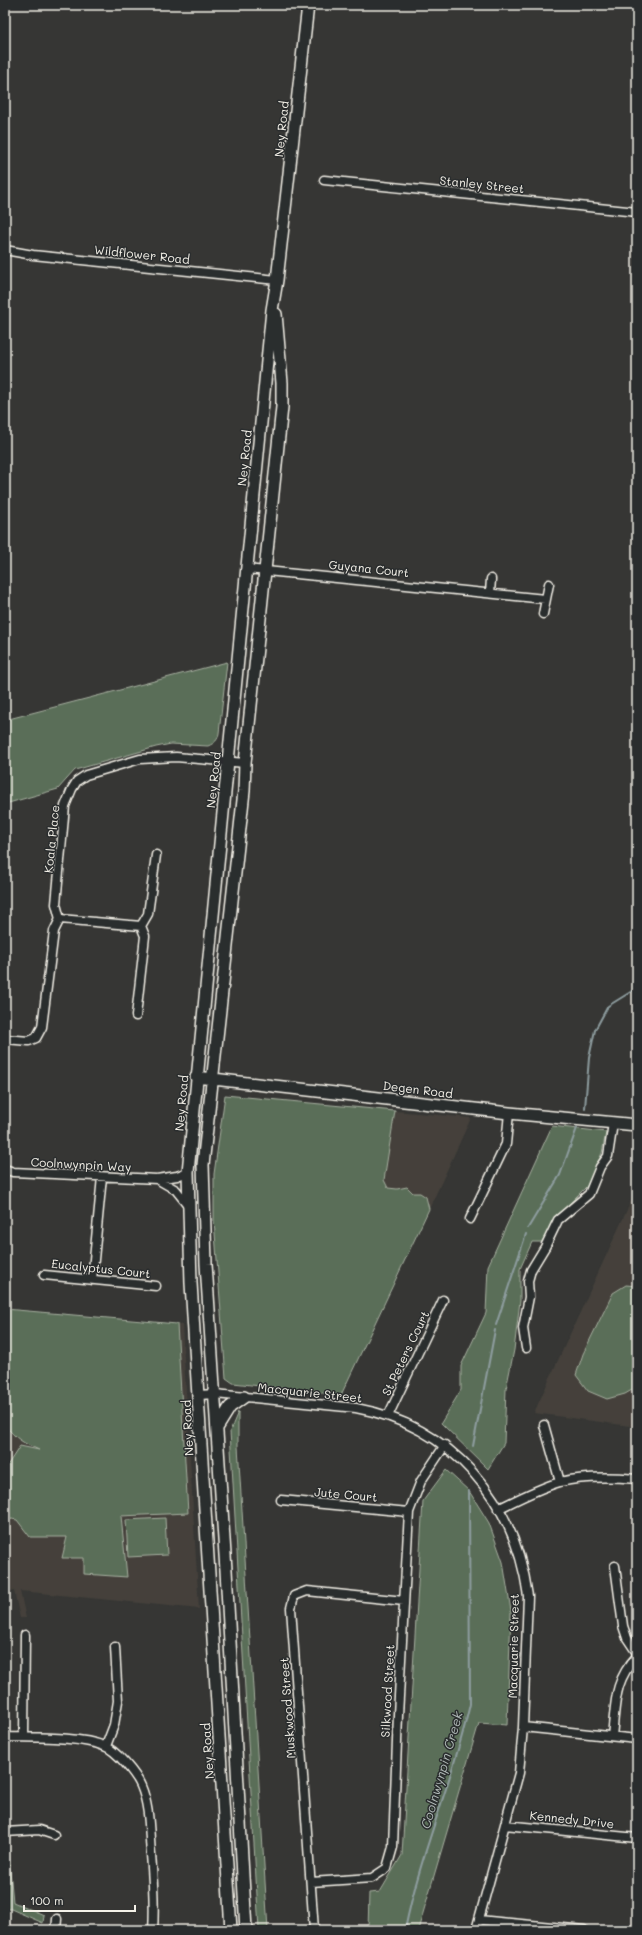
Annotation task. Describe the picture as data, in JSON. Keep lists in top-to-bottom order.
{
  "streets": {
    "main road": ["Ney Road", "Degen Road"],
    "street": [
      "Stanley Street",
      "Wildflower Road",
      "Guyana Court",
      "Koala Place",
      "Coolnwynpin Way",
      "Eucalyptus Court",
      "St Peters Court",
      "Macquarie Street",
      "Jute Court",
      "Silkwood Street",
      "Muskwood Street",
      "Kennedy Drive"
    ]
  },
  "crossings": [
    ["Ney Road", "Wildflower Road"],
    ["Ney Road", "Guyana Court"],
    ["Ney Road", "Koala Place"],
    ["Ney Road", "Degen Road"],
    ["Ney Road", "Coolnwynpin Way"],
    ["Ney Road", "Macquarie Street"],
    ["St Peters Court", "Macquarie Street"],
    ["Macquarie Street", "Silkwood Street"],
    ["Macquarie Street", "Kennedy Drive"],
    ["Jute Court", "Silkwood Street"],
    ["Silkwood Street", "Muskwood Street"]
  ],
  "water": ["Coolnwynpin Creek"],
  "scale_bar": "100 m"
}
